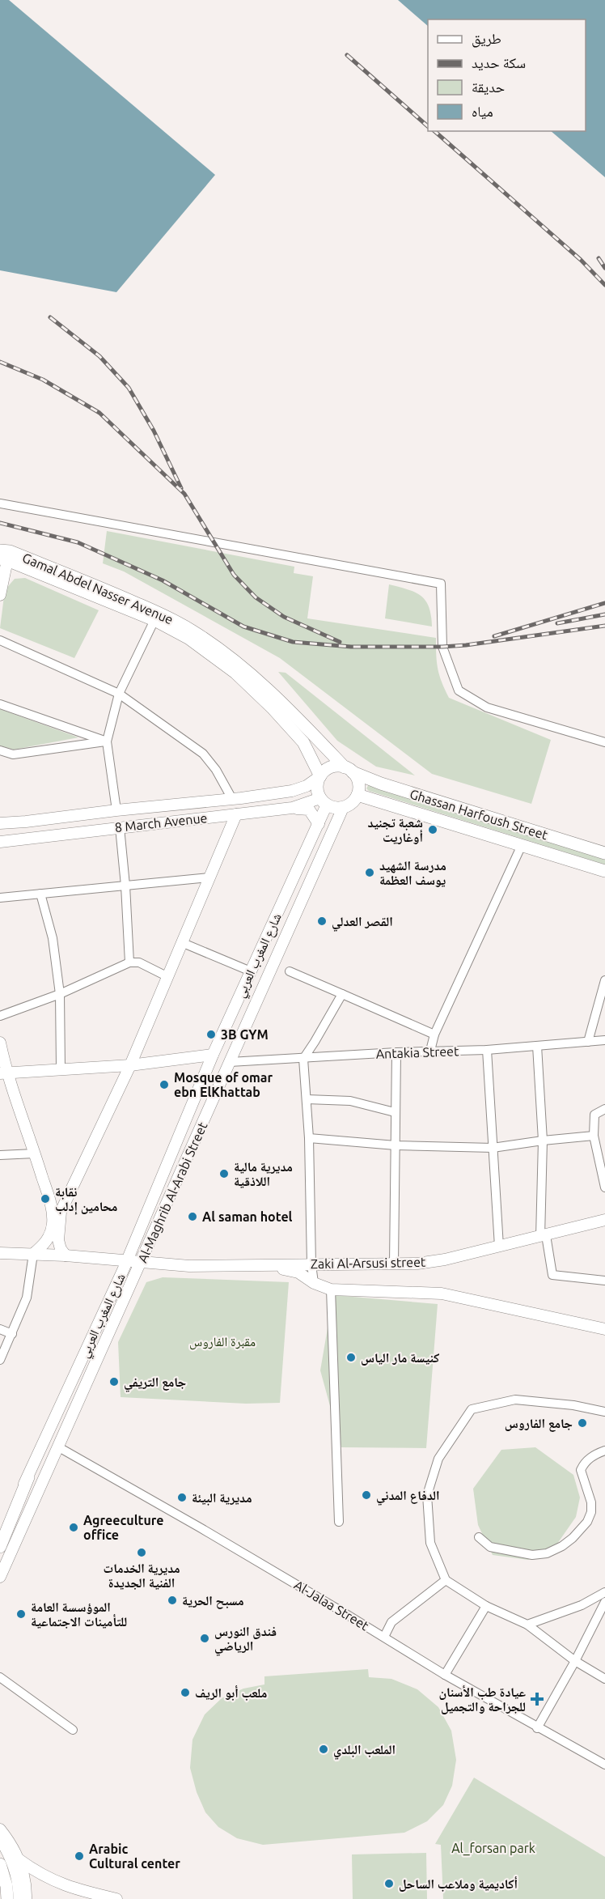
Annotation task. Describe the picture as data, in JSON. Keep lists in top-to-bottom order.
{
  "streets": {
    "main road": [
      "Gamal Abdel Nasser Avenue",
      "Ghassan Harfoush Street",
      "8 March Avenue",
      "شارع المغرب العربي",
      "Al-Maghrib Al-Arabi Street",
      "Zaki Al-Arsusi street"
    ],
    "street": ["Antakia Street", "Al-Jalaa Street"]
  },
  "crossings": [
    ["Gamal Abdel Nasser Avenue", "Ghassan Harfoush Street"],
    ["Gamal Abdel Nasser Avenue", "8 March Avenue"],
    ["Gamal Abdel Nasser Avenue", "شارع المغرب العربي"],
    ["Gamal Abdel Nasser Avenue", "Al-Maghrib Al-Arabi Street"],
    ["Ghassan Harfoush Street", "8 March Avenue"],
    ["Ghassan Harfoush Street", "شارع المغرب العربي"],
    ["Ghassan Harfoush Street", "Al-Maghrib Al-Arabi Street"],
    ["8 March Avenue", "شارع المغرب العربي"],
    ["8 March Avenue", "Al-Maghrib Al-Arabi Street"],
    ["شارع المغرب العربي", "Al-Maghrib Al-Arabi Street"],
    ["شارع المغرب العربي", "Zaki Al-Arsusi street"],
    ["Antakia Street", "Al-Maghrib Al-Arabi Street"],
    ["Al-Maghrib Al-Arabi Street", "Zaki Al-Arsusi street"],
    ["Al-Maghrib Al-Arabi Street", "Al-Jalaa Street"]
  ],
  "parks": ["مقبرة الفاروس", "Al_forsan park"],
  "places": {
    "other": [
      "شعبة تجنيد أوغاريت",
      "مدرسة الشهيد يوسف العظمة",
      "القصر العدلي",
      "3B GYM",
      "Mosque of omar ebn ElKhattab",
      "مديرية مالية اللاذقية",
      "نقابة محامين إدلب",
      "Al saman hotel",
      "كنيسة مار الياس",
      "جامع التريفي",
      "جامع الفاروس",
      "الدفاع المدني",
      "مديرية البيئة",
      "Agreeculture office",
      "مديرية الخدمات الفنية الجديدة",
      "مسبح الحرية",
      "الموؤسسة العامة للتأمينات الاجتماعية",
      "فندق النورس الرياضي",
      "ملعب أبو الريف",
      "الملعب البلدي",
      "Arabic Cultural center",
      "أكاديمية وملاعب الساحل"
    ],
    "health": ["عيادة طب الأسنان للجراحة والتجميل"]
  },
  "legend": [
    "طريق",
    "سكة حديد",
    "حديقة",
    "مياه"
  ]
}
